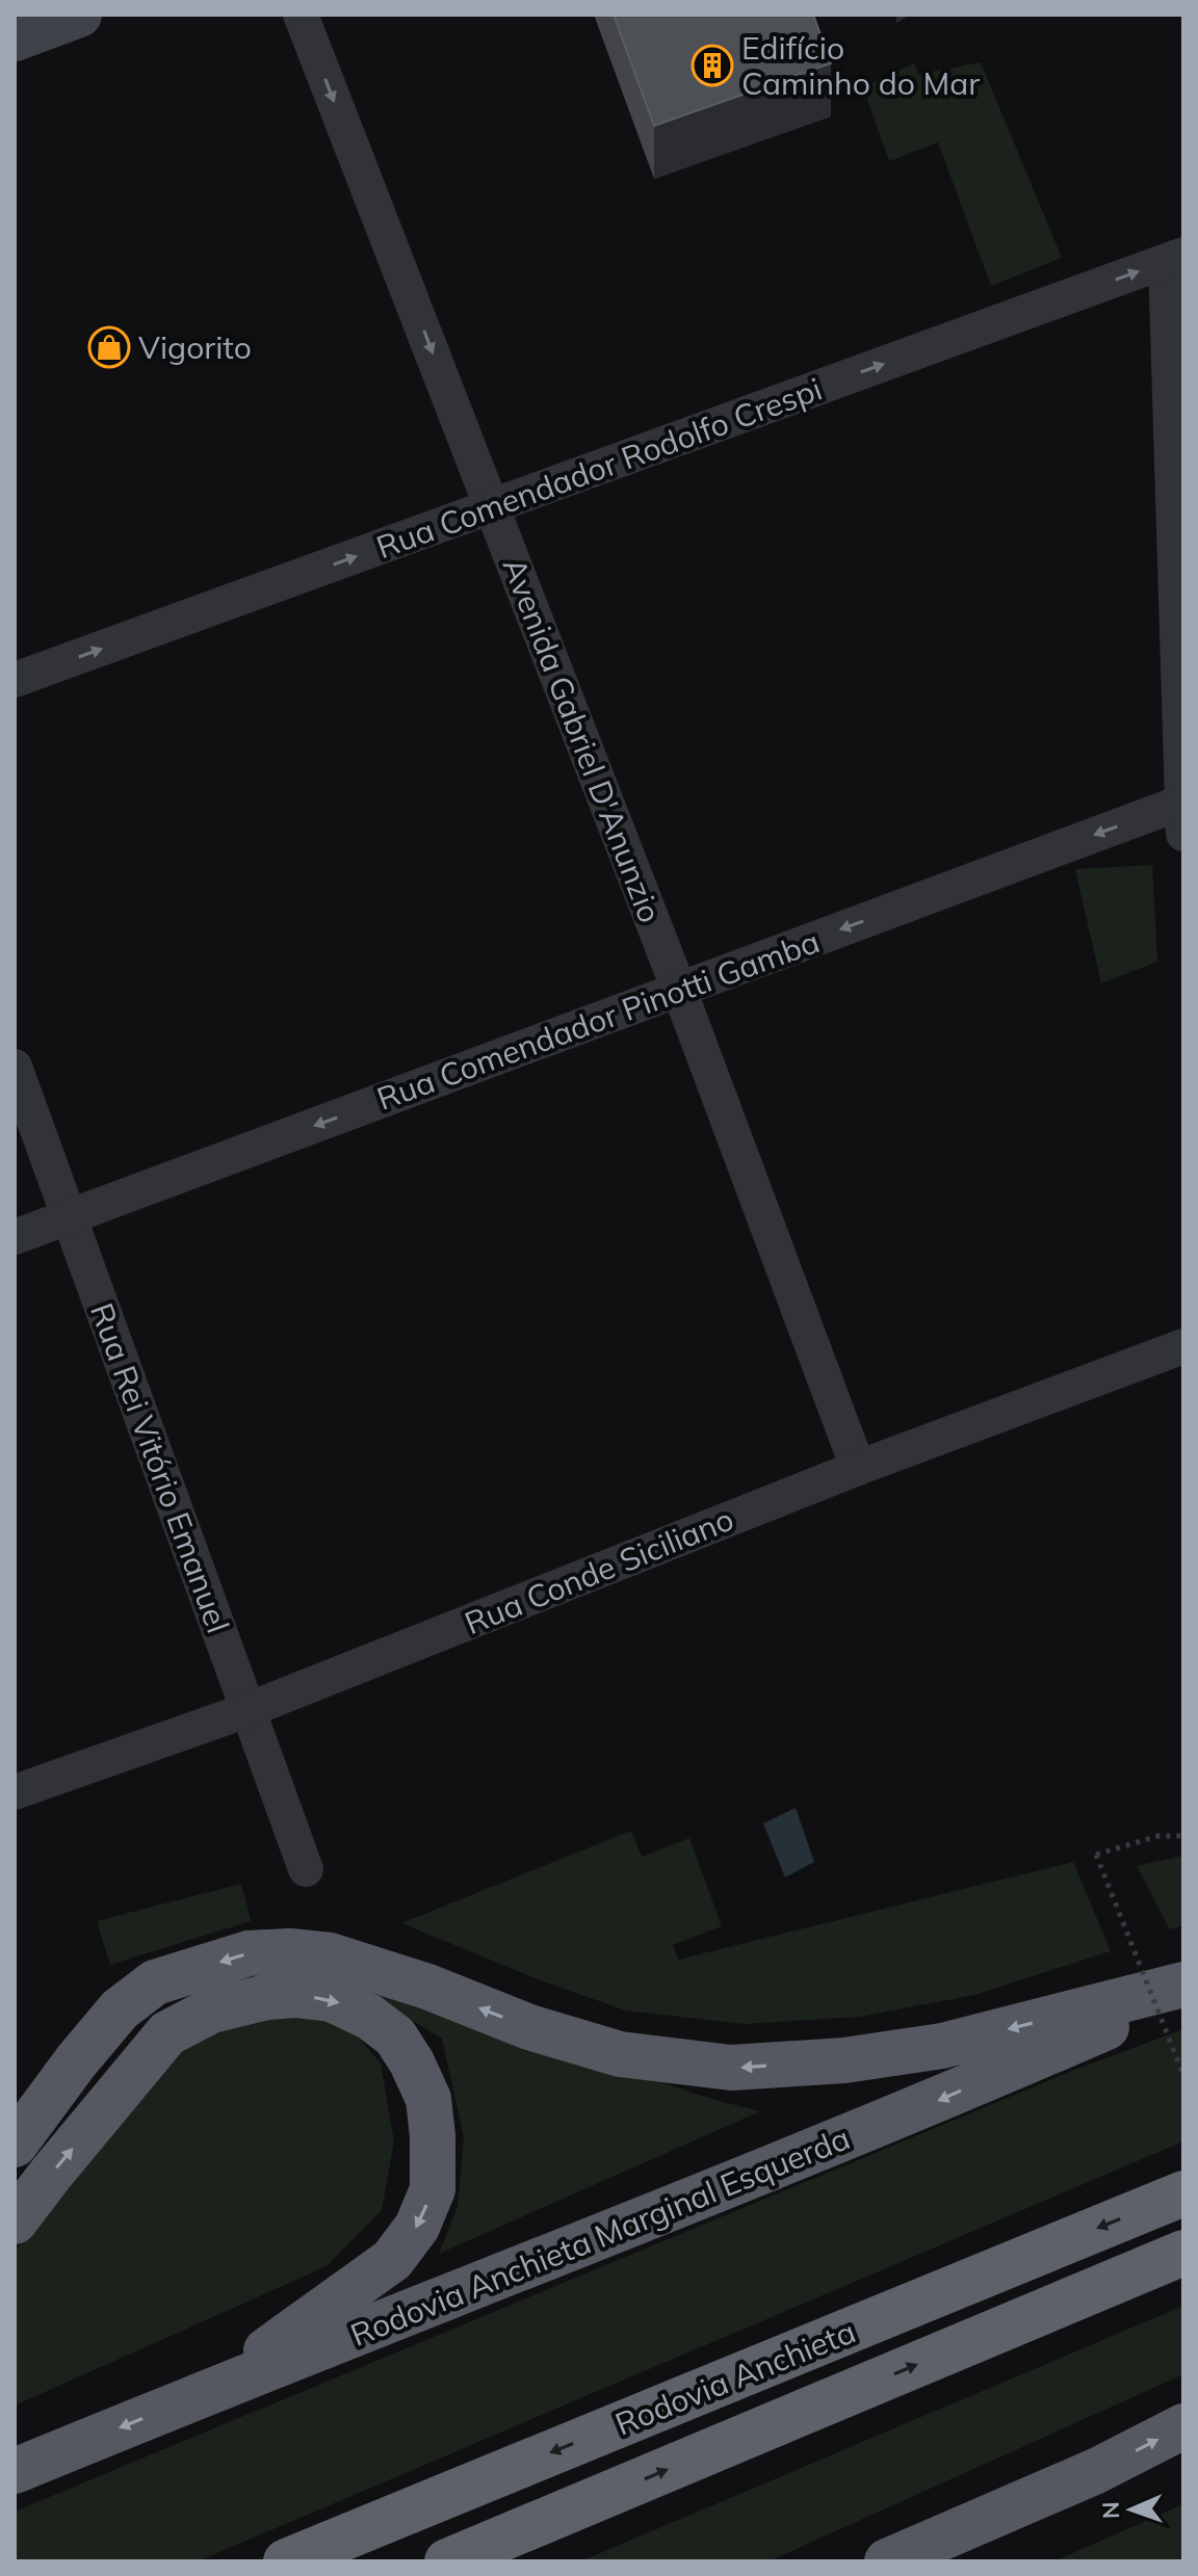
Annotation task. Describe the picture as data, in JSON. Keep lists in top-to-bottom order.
{
  "streets": {
    "highway": ["Rodovia Anchieta Marginal Esquerda", "Rodovia Anchieta"],
    "street": [
      "Rua Comendador Rodolfo Crespi",
      "Avenida Gabriel D'Anunzio",
      "Rua Comendador Pinotti Gamba",
      "Rua Rei Vitório Emanuel",
      "Rua Conde Siciliano"
    ]
  },
  "crossings": [
    ["Rua Comendador Rodolfo Crespi", "Avenida Gabriel D'Anunzio"],
    ["Avenida Gabriel D'Anunzio", "Rua Comendador Pinotti Gamba"],
    ["Avenida Gabriel D'Anunzio", "Rua Conde Siciliano"],
    ["Rua Comendador Pinotti Gamba", "Rua Rei Vitório Emanuel"],
    ["Rua Rei Vitório Emanuel", "Rua Conde Siciliano"]
  ],
  "one_way": ["Rua Comendador Rodolfo Crespi", "Rua Comendador Pinotti Gamba"],
  "places": {
    "building": ["Edifício Caminho do Mar"],
    "shop": ["Vigorito"]
  },
  "north": "left"
}
